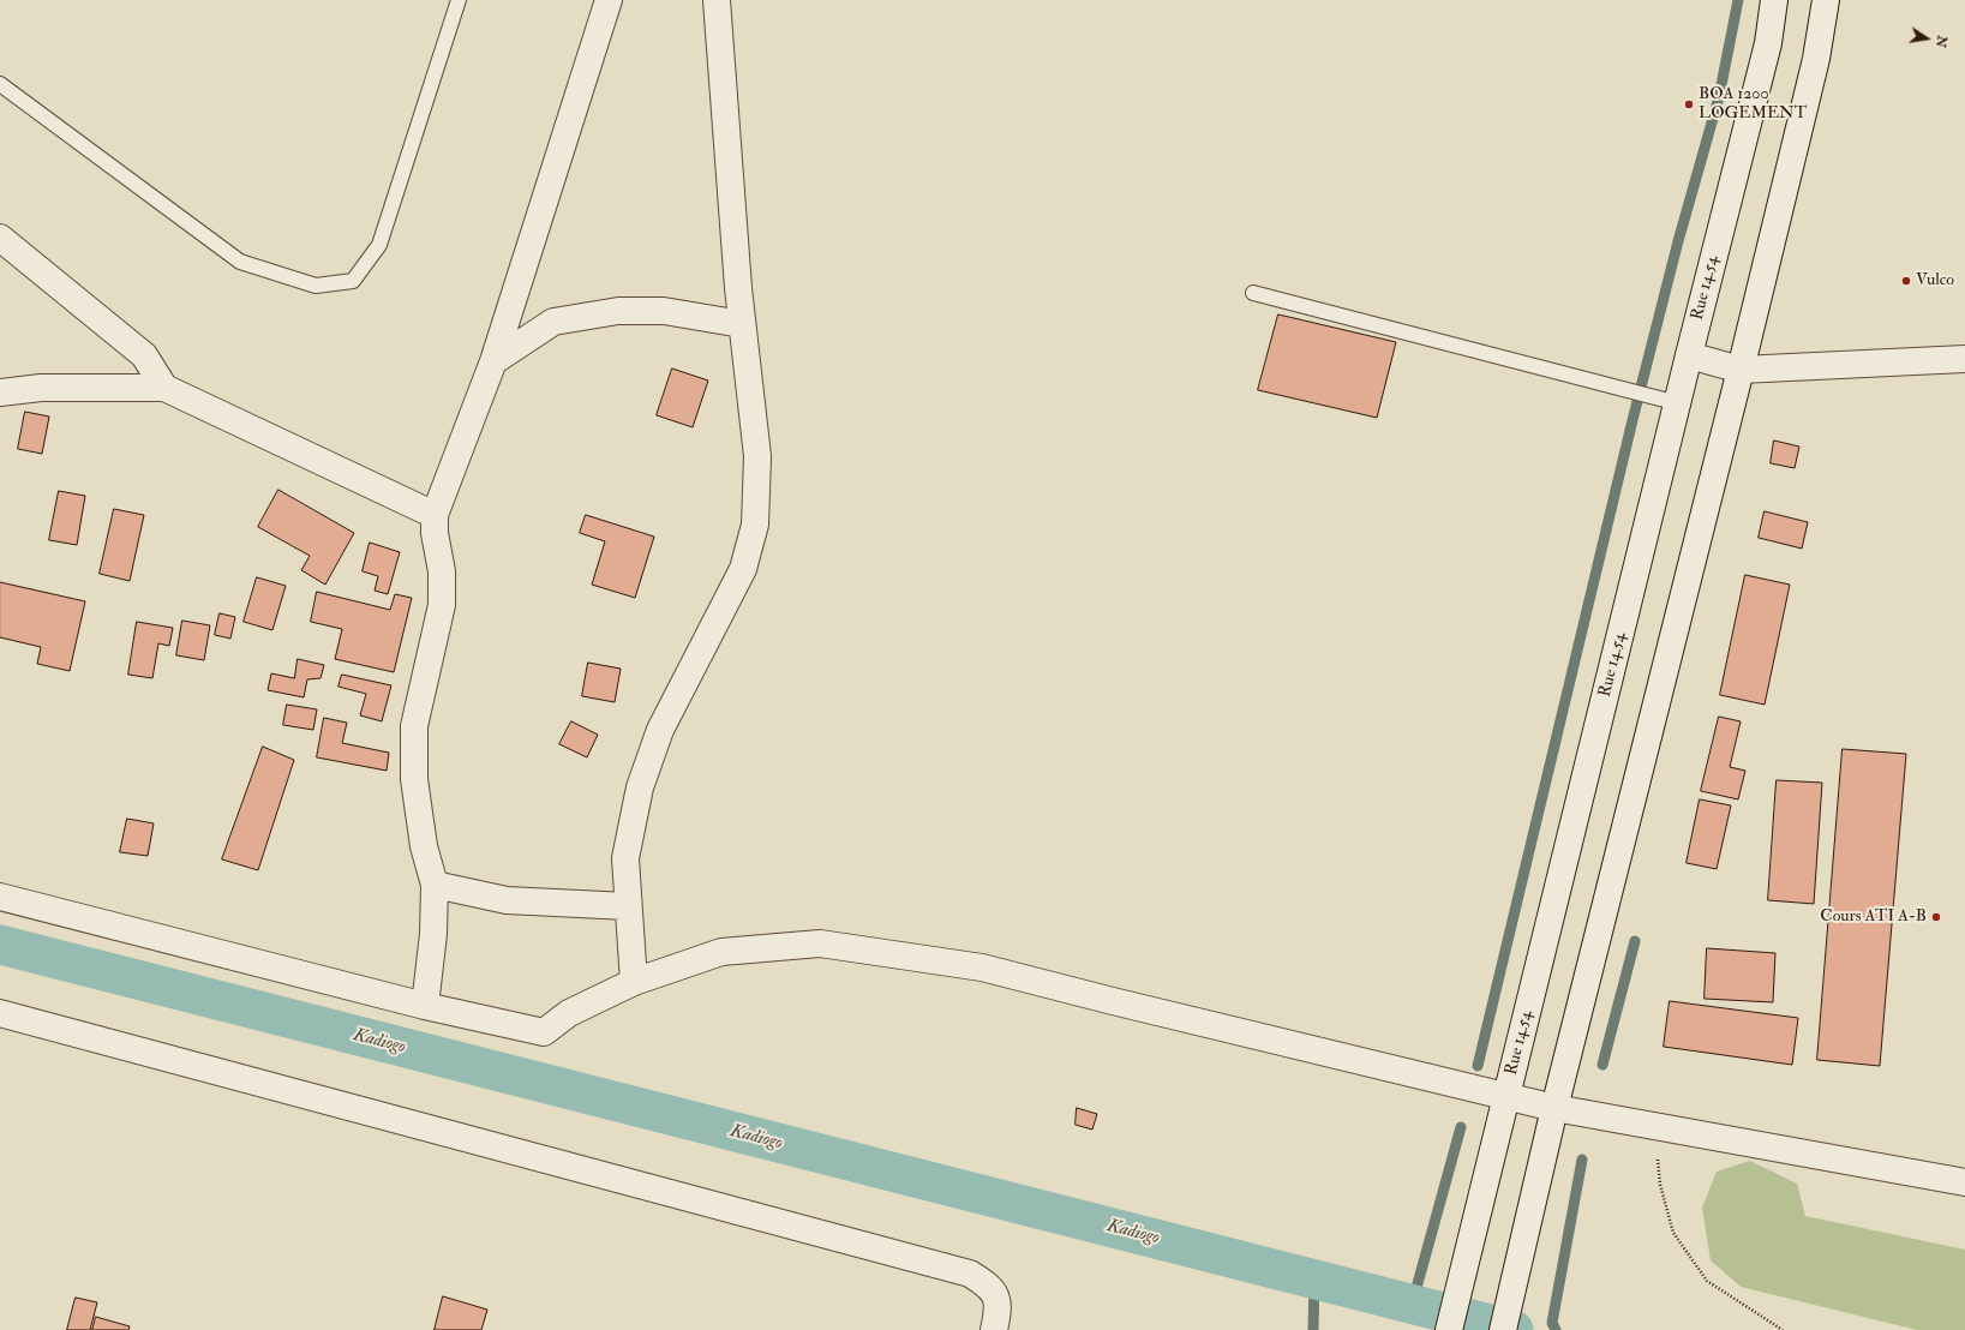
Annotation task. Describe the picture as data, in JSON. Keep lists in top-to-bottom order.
{
  "streets": {
    "street": ["Rue 14.54"]
  },
  "water": ["Kadiogo"],
  "places": ["BOA 1200 LOGEMENT", "Vulco", "Cours ATI A-B"],
  "north": "right"
}
